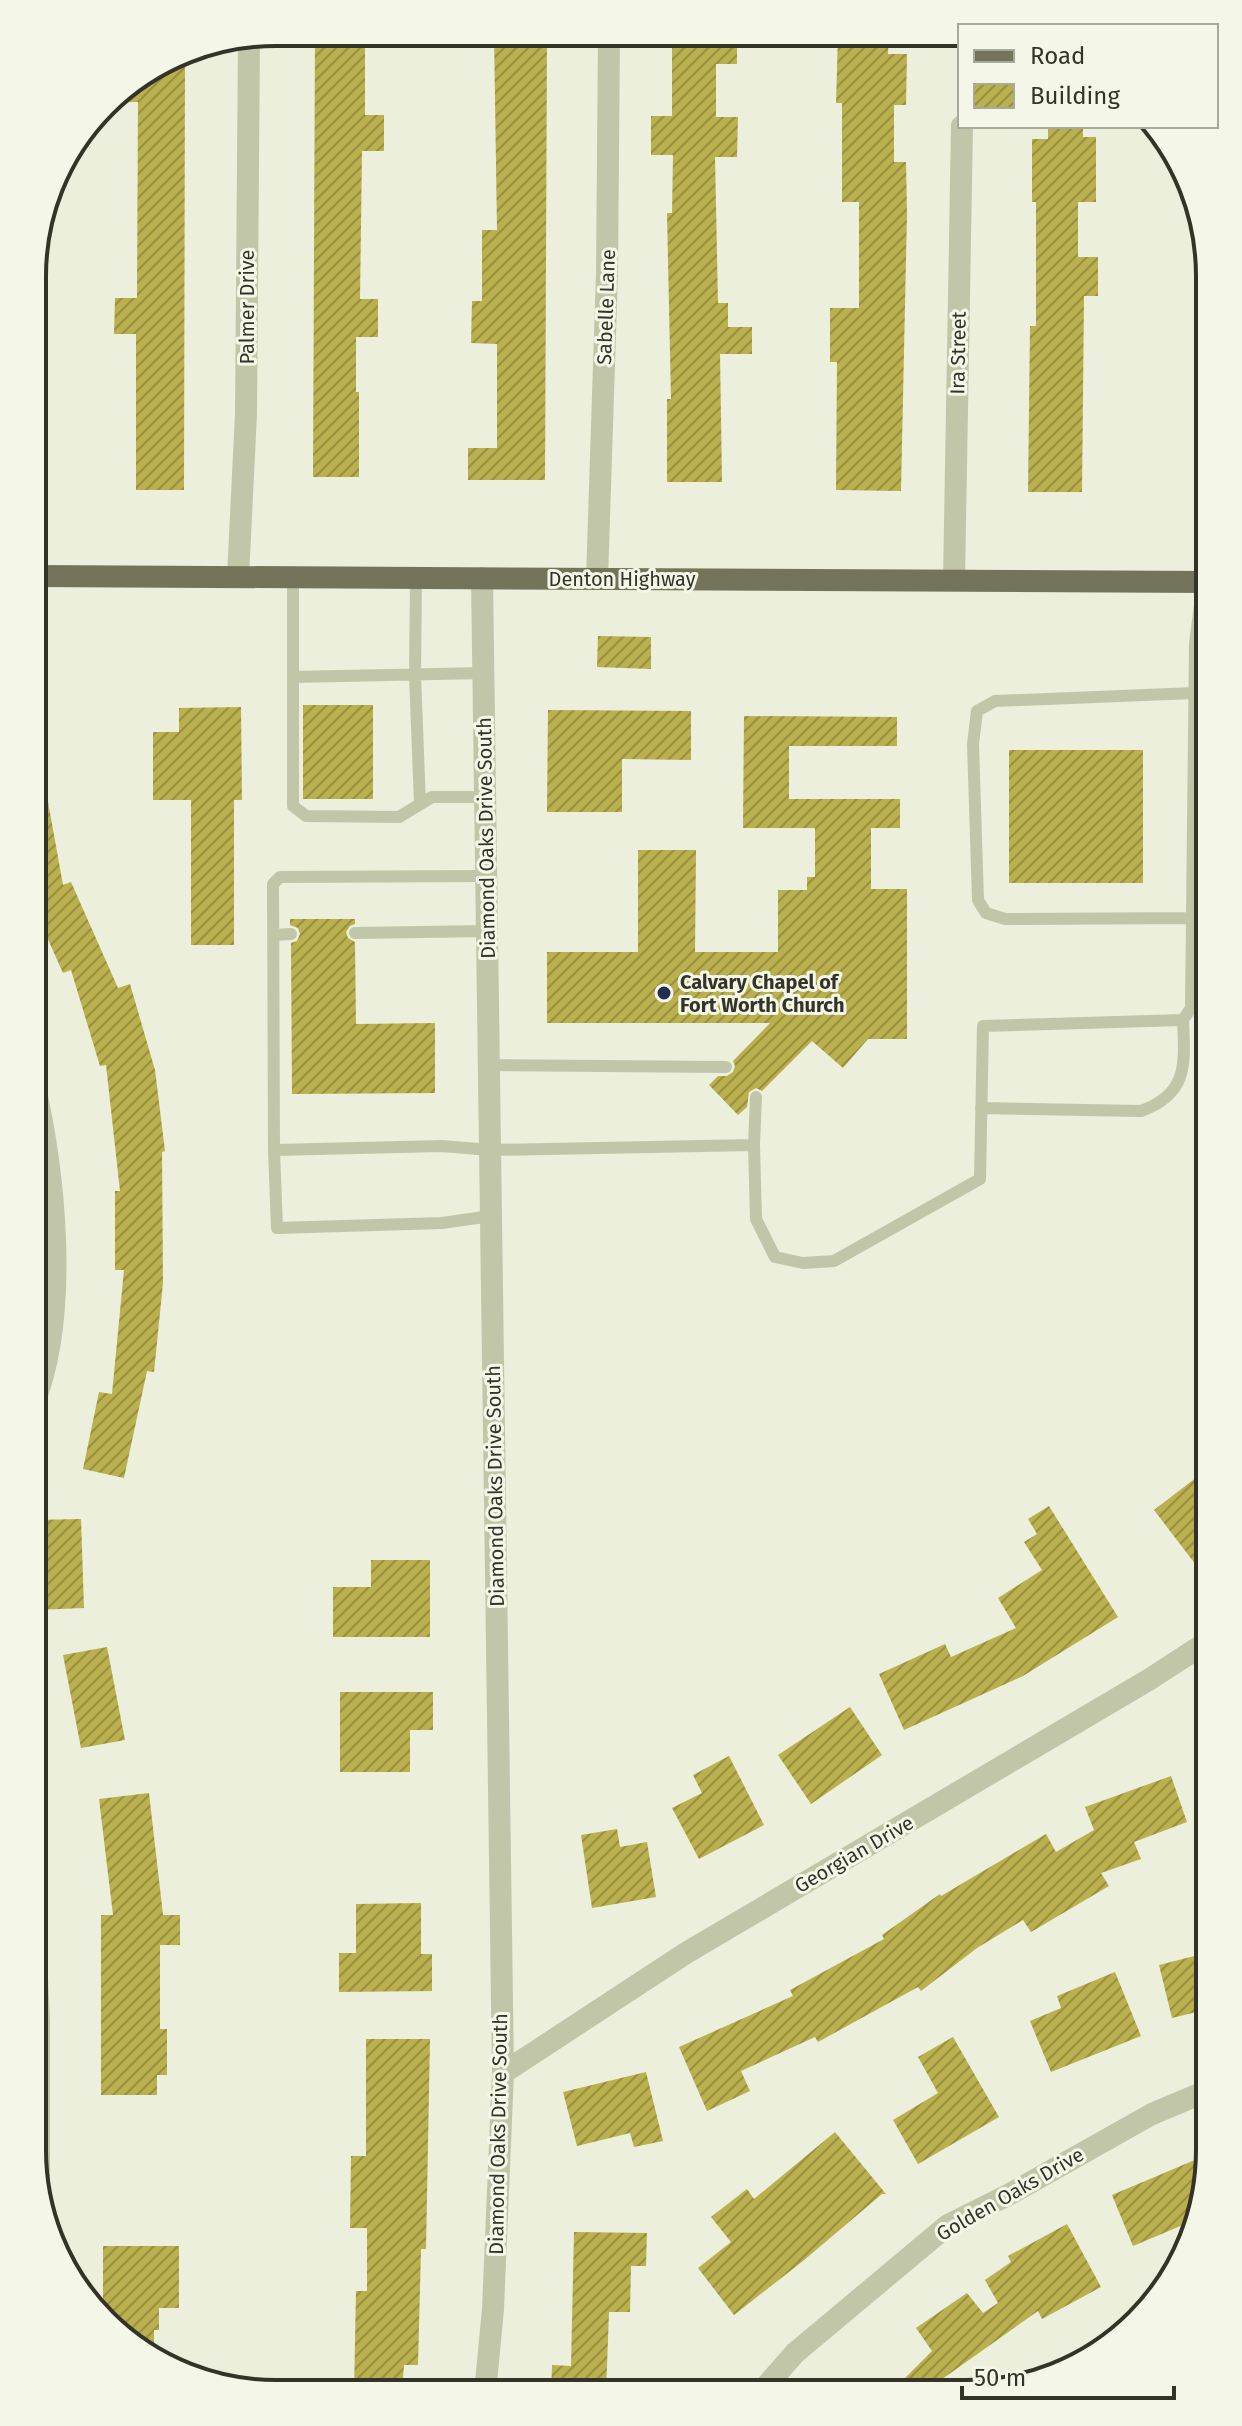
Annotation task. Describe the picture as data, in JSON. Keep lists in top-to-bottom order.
{
  "streets": {
    "main road": ["Denton Highway"],
    "street": [
      "Palmer Drive",
      "Sabelle Lane",
      "Ira Street",
      "Diamond Oaks Drive South",
      "Georgian Drive",
      "Golden Oaks Drive"
    ]
  },
  "crossings": [
    ["Palmer Drive", "Denton Highway"],
    ["Sabelle Lane", "Denton Highway"],
    ["Ira Street", "Denton Highway"],
    ["Denton Highway", "Diamond Oaks Drive South"],
    ["Diamond Oaks Drive South", "Georgian Drive"]
  ],
  "places": ["Calvary Chapel of Fort Worth Church"],
  "legend": ["Road", "Building"],
  "scale_bar": "50 m"
}
